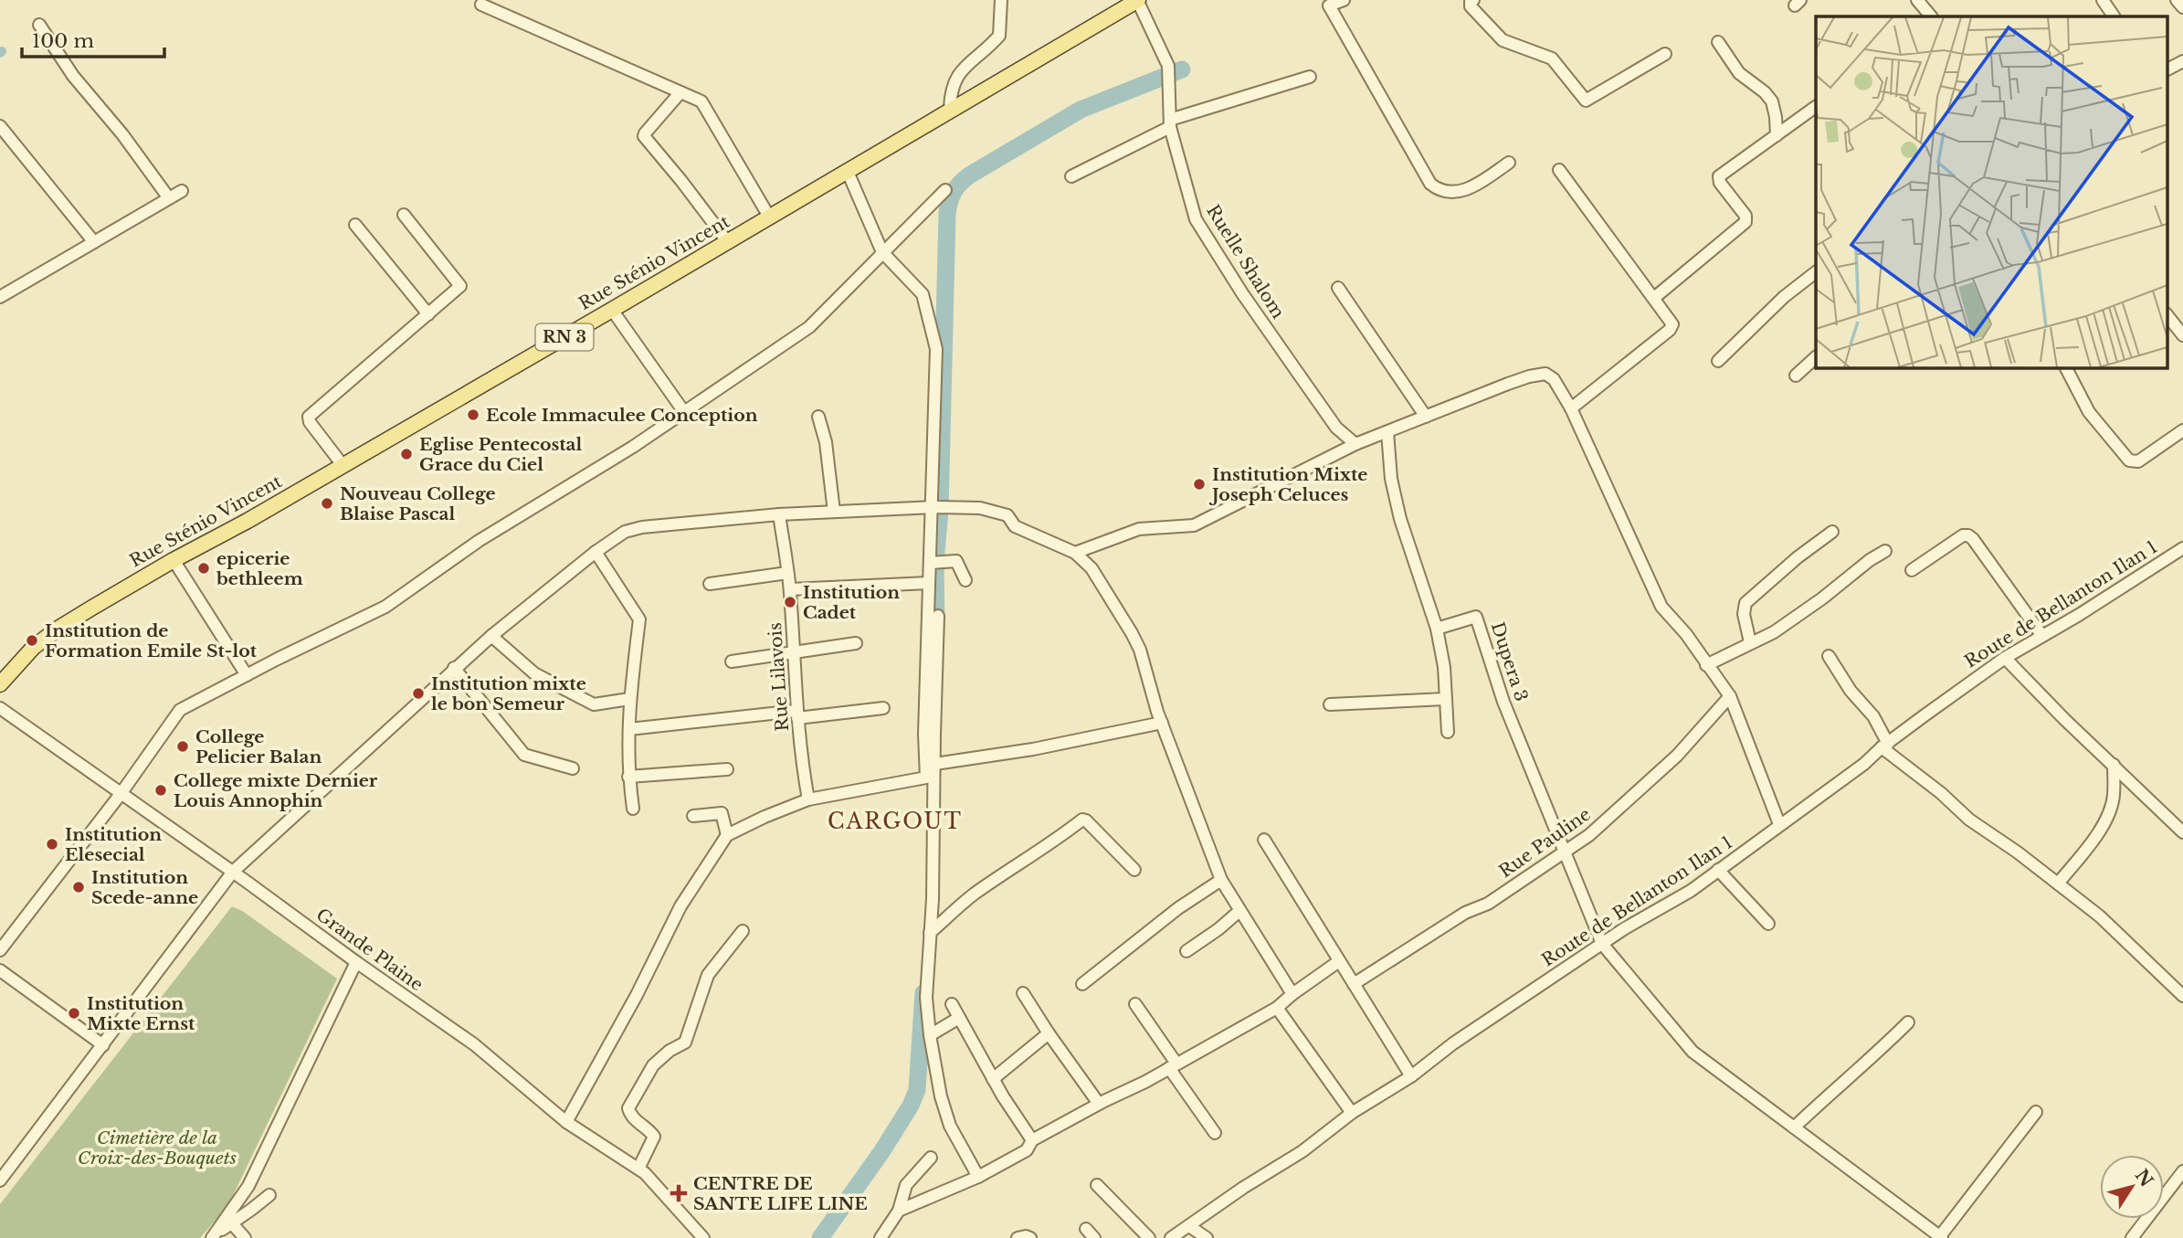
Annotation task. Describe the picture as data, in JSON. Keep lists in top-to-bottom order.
{
  "streets": {
    "main road": ["Rue Sténio Vincent", "RN 3"],
    "street": [
      "Ruelle Shalom",
      "Route de Bellanton Ilan 1",
      "Dupera 3",
      "Rue Lilavois",
      "Rue Pauline",
      "Grande Plaine"
    ]
  },
  "crossings": [
    ["Ruelle Shalom", "Rue Sténio Vincent"],
    ["Route de Bellanton Ilan 1", "Dupera 3"],
    ["Dupera 3", "Rue Pauline"]
  ],
  "districts": ["CARGOUT"],
  "parks": ["Cimetière de la Croix-des-Bouquets"],
  "places": {
    "other": [
      "Ecole Immaculee Conception",
      "Eglise Pentecostal Grace du Ciel",
      "Institution Mixte Joseph Celuces",
      "Nouveau College Blaise Pascal",
      "epicerie bethleem",
      "Institution Cadet",
      "Institution de Formation Emile St-lot",
      "Institution mixte le bon Semeur",
      "College Pelicier Balan",
      "College mixte Dernier Louis Annophin",
      "Institution Elesecial",
      "Institution Scede-anne",
      "Institution Mixte Ernst"
    ],
    "health": ["CENTRE DE SANTE LIFE LINE"]
  },
  "scale_bar": "100 m",
  "north": "top right"
}
